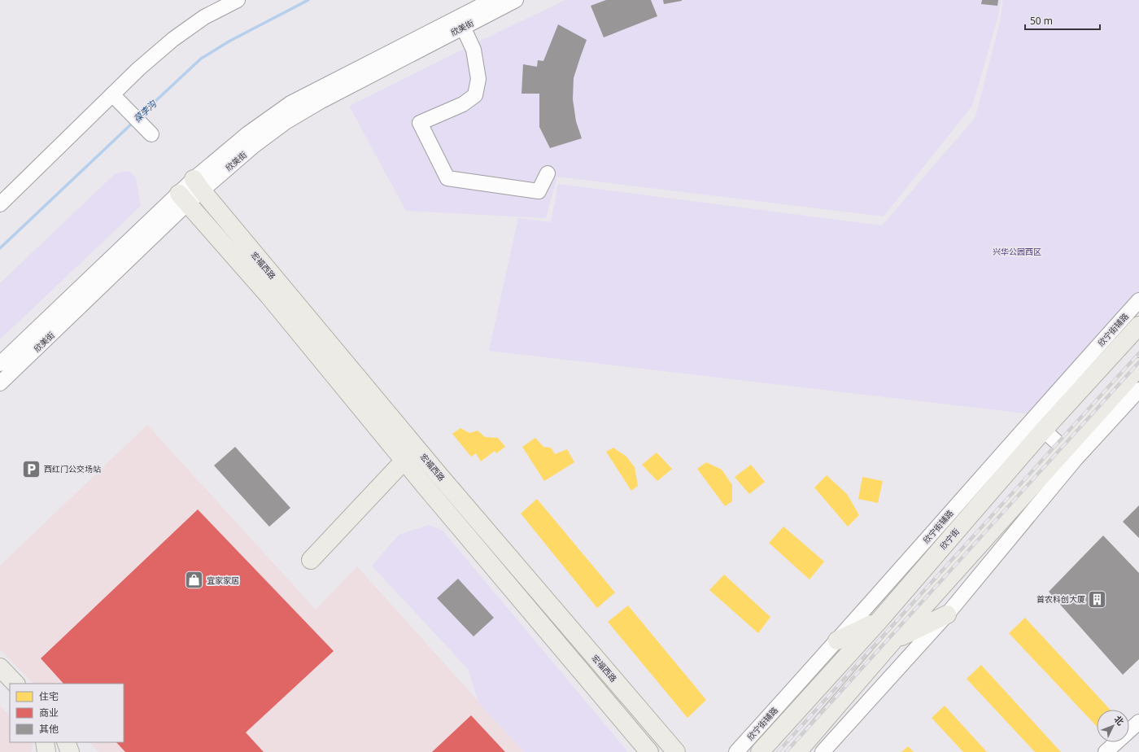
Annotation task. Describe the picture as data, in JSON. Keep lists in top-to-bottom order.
{
  "streets": {
    "main road": ["宏福西路", "欣宁街"],
    "street": ["欣美街", "欣宁街辅路"]
  },
  "crossings": [
    ["欣美街", "宏福西路"],
    ["欣宁街辅路", "欣宁街"]
  ],
  "water": ["葆李沟"],
  "parks": ["兴华公园西区"],
  "places": {
    "parking": ["西红门公交场站"],
    "shop": ["宜家家居"],
    "building": ["首农科创大厦"]
  },
  "legend": ["住宅", "商业", "其他"],
  "scale_bar": "50 m",
  "north": "top right"
}
